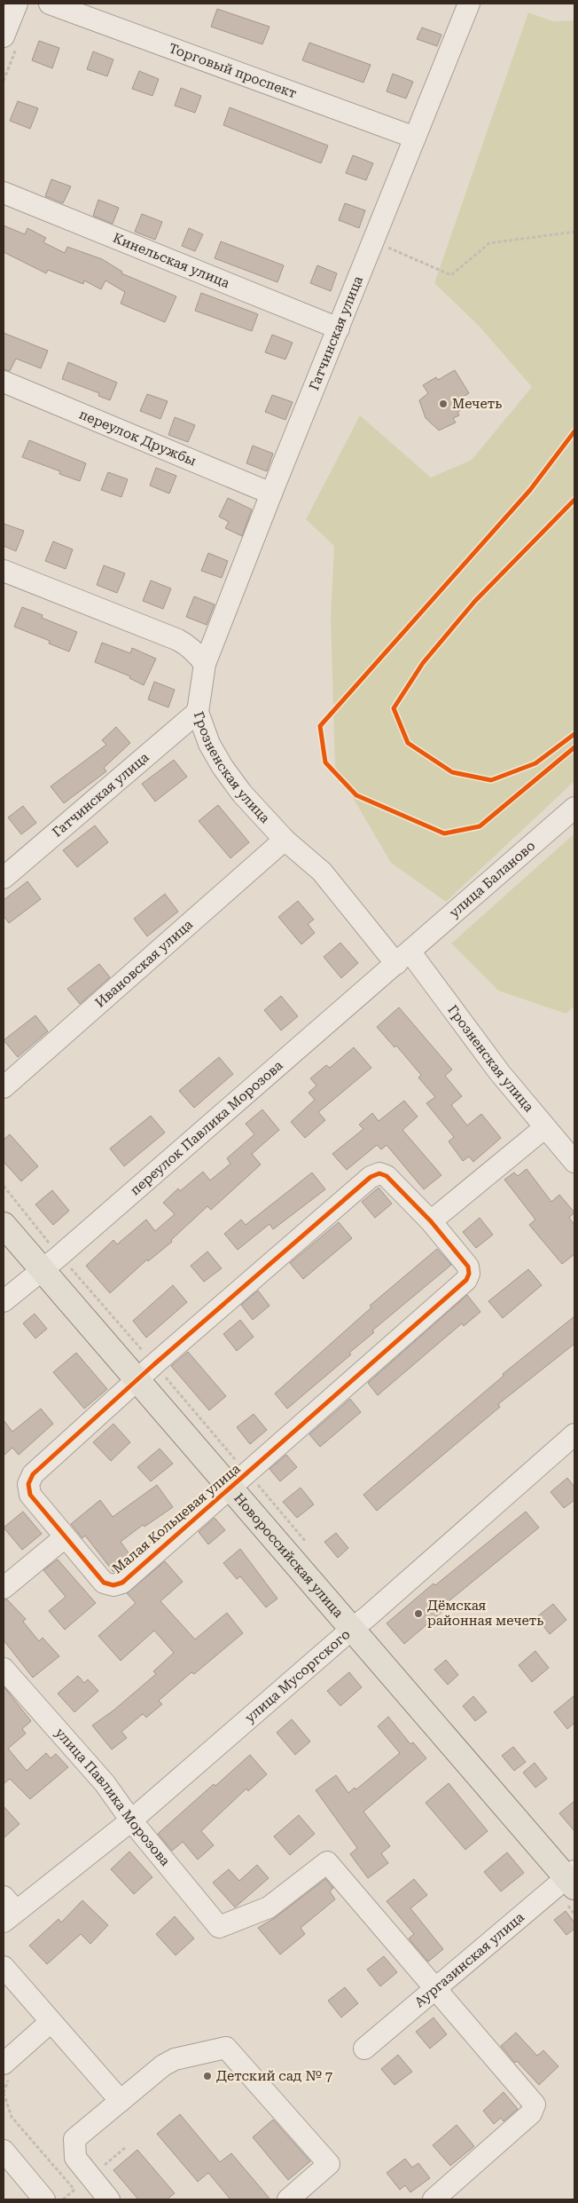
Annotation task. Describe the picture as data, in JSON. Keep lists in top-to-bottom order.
{
  "streets": {
    "main road": ["Новороссийская улица"],
    "street": [
      "Торговый проспект",
      "Кинельская улица",
      "Гатчинская улица",
      "переулок Дружбы",
      "Грозненская улица",
      "улица Баланово",
      "Ивановская улица",
      "переулок Павлика Морозова",
      "Малая Кольцевая улица",
      "улица Мусоргского",
      "улица Павлика Морозова",
      "Аургазинская улица"
    ]
  },
  "crossings": [
    ["Торговый проспект", "Гатчинская улица"],
    ["Кинельская улица", "Гатчинская улица"],
    ["Гатчинская улица", "переулок Дружбы"],
    ["Гатчинская улица", "Грозненская улица"],
    ["Грозненская улица", "улица Баланово"],
    ["Грозненская улица", "Ивановская улица"],
    ["Грозненская улица", "переулок Павлика Морозова"],
    ["улица Баланово", "переулок Павлика Морозова"],
    ["переулок Павлика Морозова", "Новороссийская улица"],
    ["Малая Кольцевая улица", "Новороссийская улица"],
    ["Новороссийская улица", "улица Мусоргского"],
    ["Новороссийская улица", "Аургазинская улица"],
    ["улица Мусоргского", "улица Павлика Морозова"],
    ["улица Павлика Морозова", "Аургазинская улица"]
  ],
  "places": ["Мечеть", "Дёмская районная мечеть", "Детский сад № 7"]
}
